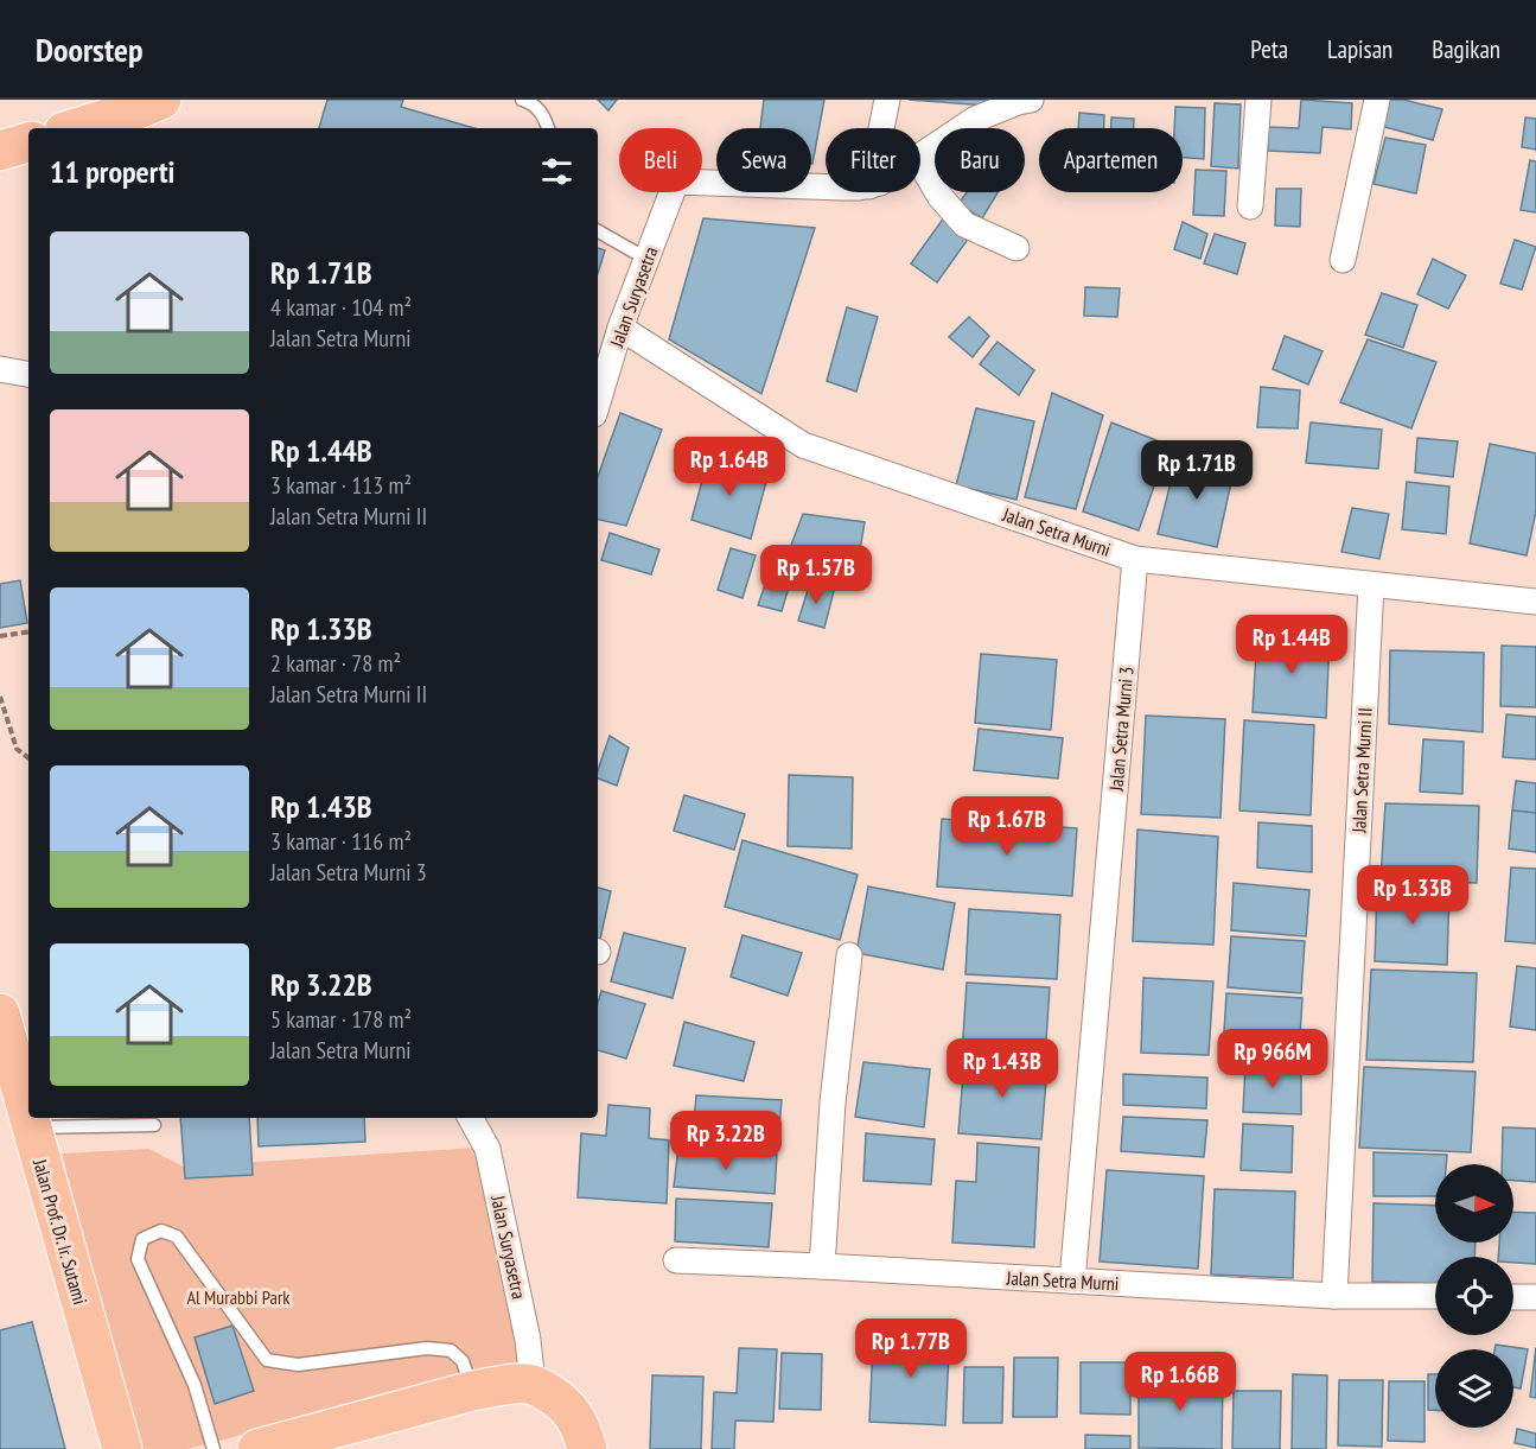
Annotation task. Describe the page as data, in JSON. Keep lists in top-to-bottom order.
{
  "streets": {
    "main road": ["Jalan Prof. Dr. Ir. Sutami"],
    "street": [
      "Jalan Suryasetra",
      "Jalan Setra Murni",
      "Jalan Setra Murni 3",
      "Jalan Setra Murni II"
    ]
  },
  "crossings": [
    ["Jalan Suryasetra", "Jalan Setra Murni"],
    ["Jalan Setra Murni", "Jalan Setra Murni 3"],
    ["Jalan Setra Murni", "Jalan Setra Murni II"]
  ],
  "parks": ["Al Murabbi Park"],
  "north": "right",
  "page": {
    "header": "Doorstep",
    "nav": ["Peta", "Lapisan", "Bagikan"],
    "chip": [
      "Beli",
      "Sewa",
      "Filter",
      "Baru",
      "Apartemen"
    ],
    "heading": "11 properti",
    "list": [
      {
        "name": "Rp 1.71B",
        "note": "4 kamar · 104 m² · Jalan Setra Murni"
      },
      {
        "name": "Rp 1.44B",
        "note": "3 kamar · 113 m² · Jalan Setra Murni II"
      },
      {
        "name": "Rp 1.33B",
        "note": "2 kamar · 78 m² · Jalan Setra Murni II"
      },
      {
        "name": "Rp 1.43B",
        "note": "3 kamar · 116 m² · Jalan Setra Murni 3"
      },
      {
        "name": "Rp 3.22B",
        "note": "5 kamar · 178 m² · Jalan Setra Murni"
      }
    ],
    "price": [
      "Rp 1.64B",
      "Rp 1.71B",
      "Rp 1.57B",
      "Rp 1.44B",
      "Rp 1.67B",
      "Rp 1.33B",
      "Rp 966M",
      "Rp 1.43B",
      "Rp 3.22B",
      "Rp 1.77B",
      "Rp 1.66B"
    ]
  }
}
